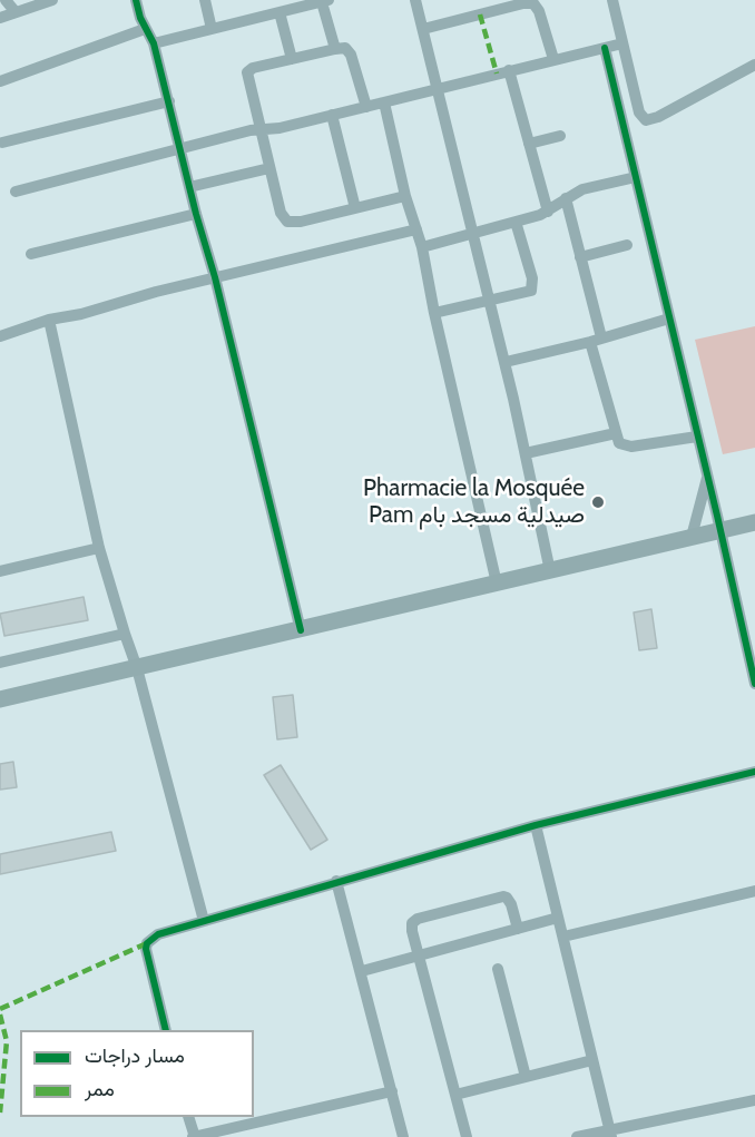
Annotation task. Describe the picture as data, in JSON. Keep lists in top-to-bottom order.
{
  "places": ["Pharmacie la Mosquée Pam صيدلية مسجد بام"],
  "legend": ["مسار دراجات", "ممر"]
}
